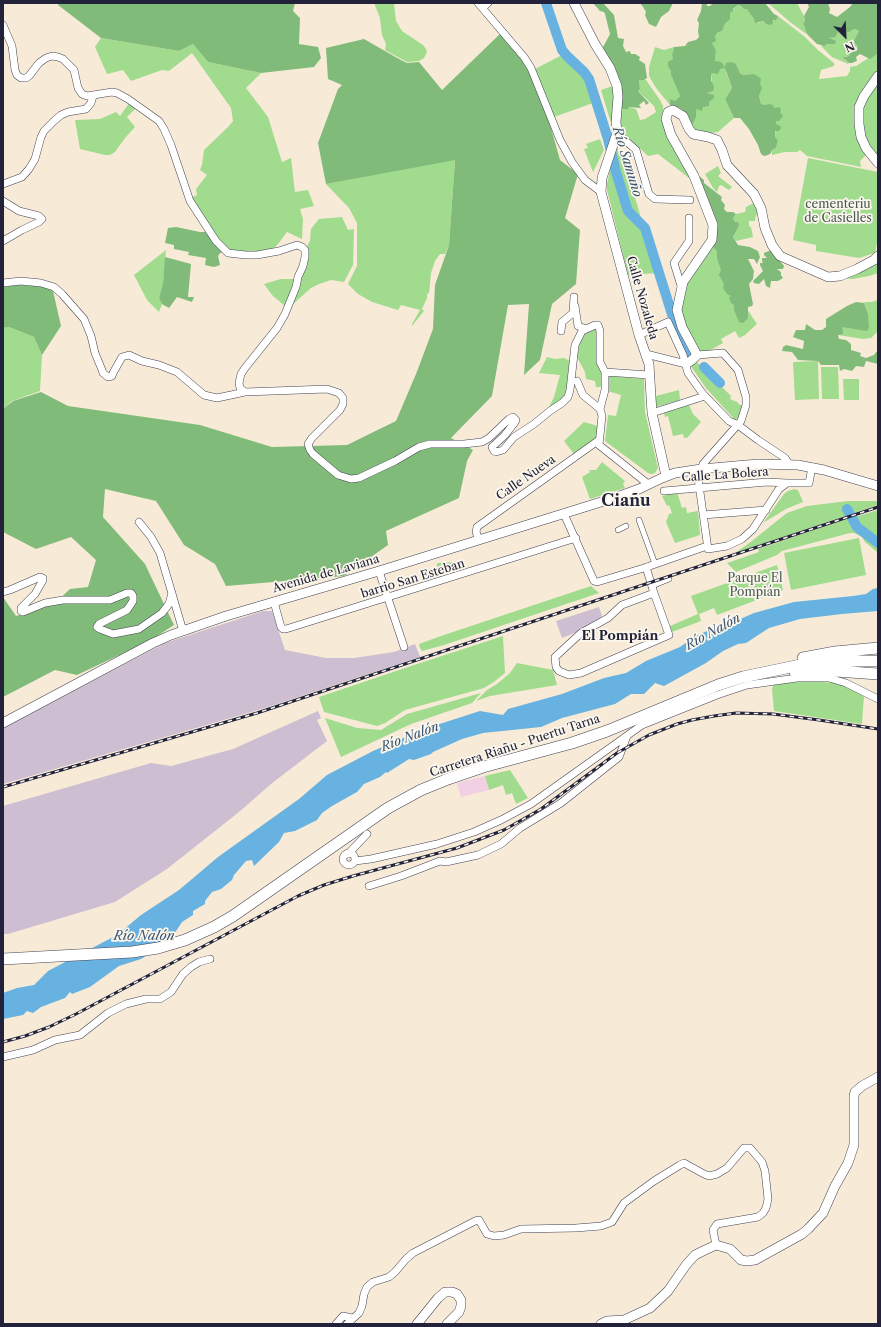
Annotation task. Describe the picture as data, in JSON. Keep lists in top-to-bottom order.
{
  "streets": {
    "main road": ["Carretera Riañu - Puertu Tarna"],
    "street": [
      "Calle Nozaleda",
      "Calle La Bolera",
      "Calle Nueva",
      "Avenida de Laviana",
      "barrio San Esteban"
    ]
  },
  "crossings": [
    ["Calle Nozaleda", "Avenida de Laviana"],
    ["Calle La Bolera", "Avenida de Laviana"],
    ["Calle Nueva", "Avenida de Laviana"],
    ["Avenida de Laviana", "barrio San Esteban"]
  ],
  "districts": ["Ciañu", "El Pompián"],
  "water": ["Río Samuño", "Río Nalón"],
  "parks": ["cementeriu de Casielles", "Parque El Pompián"],
  "north": "bottom right"
}
